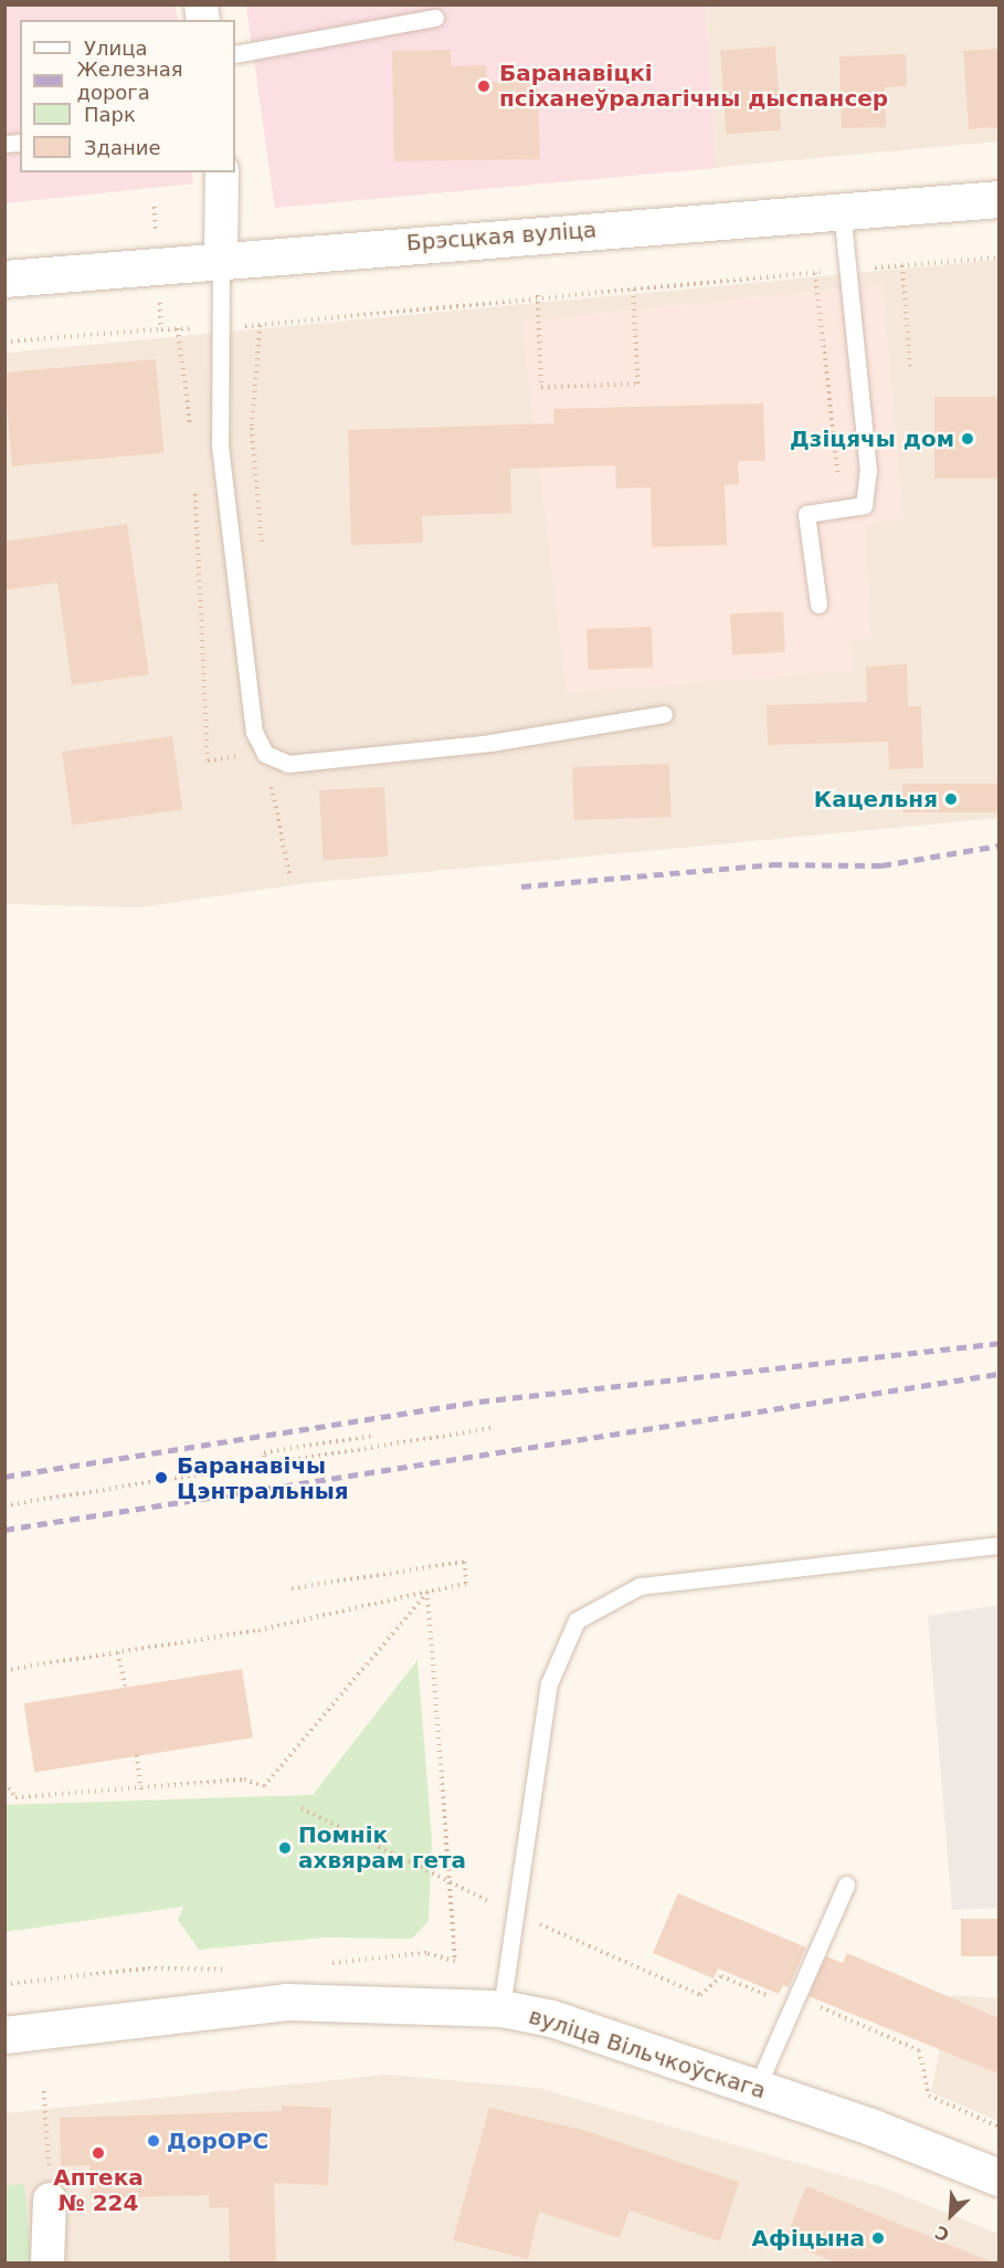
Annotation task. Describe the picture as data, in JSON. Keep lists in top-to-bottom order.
{
  "streets": {
    "main road": ["Брэсцкая вуліца", "вуліца Вільчкоўскага"]
  },
  "places": [
    "Баранавіцкі псіханеўралагічны дыспансер",
    "Дзіцячы дом",
    "Кацельня",
    "Баранавічы Цэнтральныя",
    "Помнік ахвярам гета",
    "ДорОРС",
    "Аптека № 224",
    "Афіцына"
  ],
  "legend": [
    "Улица",
    "Железная дорога",
    "Парк",
    "Здание"
  ],
  "north": "bottom left"
}
